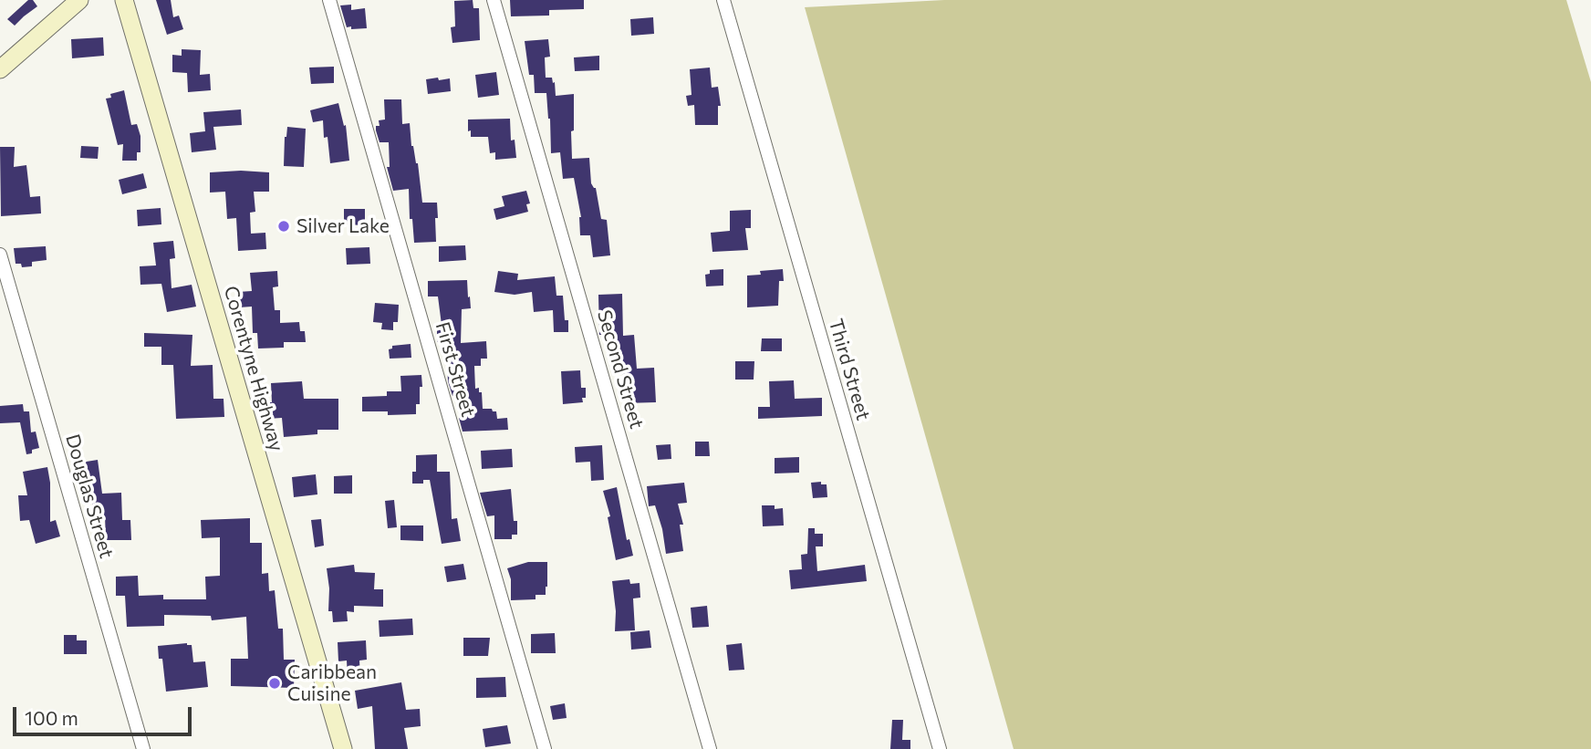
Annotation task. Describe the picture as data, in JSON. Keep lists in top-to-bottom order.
{
  "streets": {
    "main road": ["Corentyne Highway"],
    "street": [
      "First Street",
      "Second Street",
      "Third Street",
      "Douglas Street"
    ]
  },
  "places": ["Silver Lake", "Caribbean Cuisine"],
  "scale_bar": "100 m"
}
